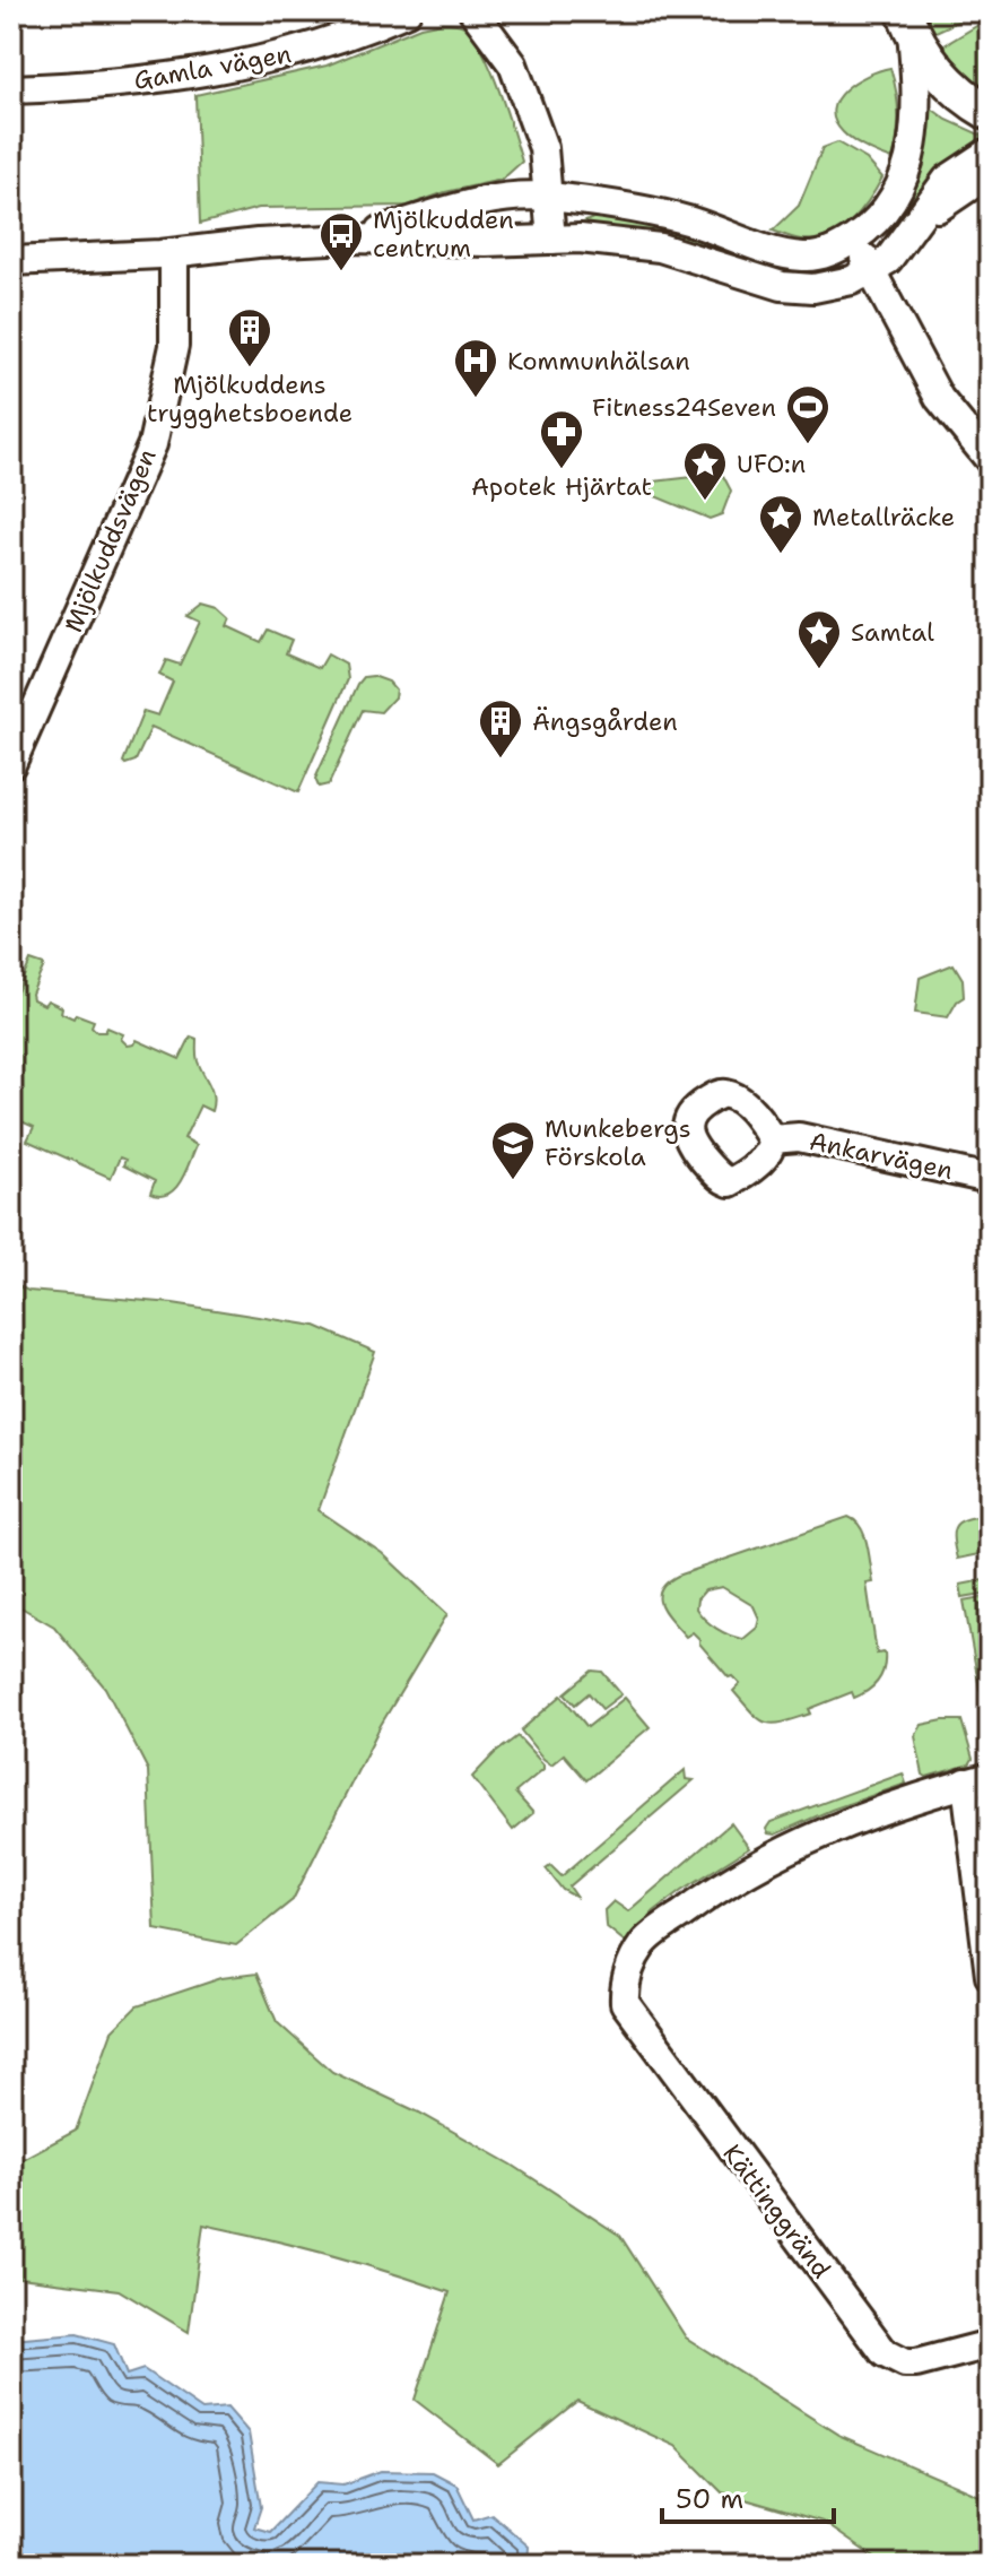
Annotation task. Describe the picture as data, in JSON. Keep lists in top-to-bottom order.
{
  "streets": {
    "street": [
      "Gamla vägen",
      "Mjölkuddsvägen",
      "Ankarvägen",
      "Kättinggränd"
    ]
  },
  "places": {
    "bus stop": ["Mjölkudden centrum"],
    "building": ["Mjölkuddens trygghetsboende", "Ängsgården"],
    "hospital": ["Kommunhälsan"],
    "sports": ["Fitness24Seven"],
    "pharmacy": ["Apotek Hjärtat"],
    "place": ["UFO:n", "Metallräcke", "Samtal"],
    "school or university": ["Munkebergs Förskola"]
  },
  "scale_bar": "50 m"
}
